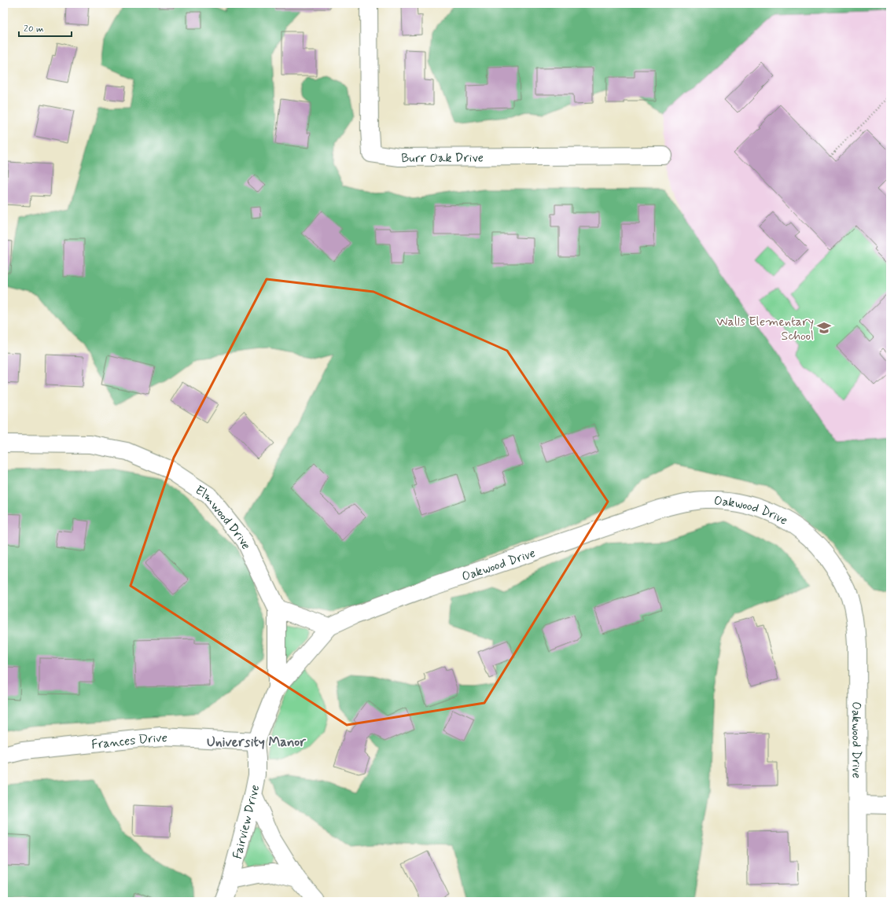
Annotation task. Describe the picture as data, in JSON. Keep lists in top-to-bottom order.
{
  "streets": {
    "street": [
      "Burr Oak Drive",
      "Oakwood Drive",
      "Elmwood Drive",
      "Frances Drive",
      "Fairview Drive"
    ]
  },
  "crossings": [
    ["Oakwood Drive", "Elmwood Drive"],
    ["Elmwood Drive", "Frances Drive"],
    ["Elmwood Drive", "Fairview Drive"],
    ["Frances Drive", "Fairview Drive"]
  ],
  "districts": ["University Manor"],
  "places": {
    "school or university": ["Walls Elementary School"]
  },
  "scale_bar": "20 m"
}
